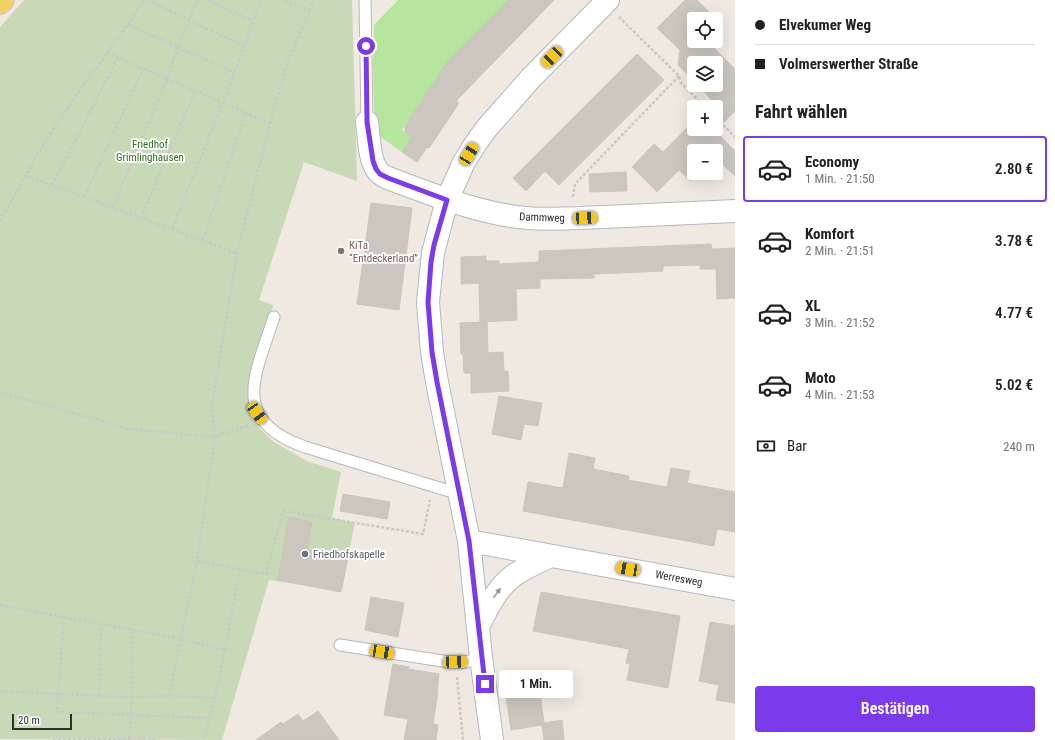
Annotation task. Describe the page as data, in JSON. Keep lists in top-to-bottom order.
{
  "streets": {
    "street": ["Dammweg", "Werresweg"]
  },
  "parks": ["Friedhof Grimlinghausen"],
  "places": ["KiTa “Entdeckerland”", "Friedhofskapelle"],
  "scale_bar": "20 m",
  "page": {
    "banner": ["Elvekumer Weg", "Volmerswerther Straße"],
    "map_buttons": ["+", "−"],
    "heading": "Fahrt wählen",
    "list": [
      {
        "name": "Economy",
        "note": "1 Min. · 21:50",
        "value": "2.80 €"
      },
      {
        "name": "Komfort",
        "note": "2 Min. · 21:51",
        "value": "3.78 €"
      },
      {
        "name": "XL",
        "note": "3 Min. · 21:52",
        "value": "4.77 €"
      },
      {
        "name": "Moto",
        "note": "4 Min. · 21:53",
        "value": "5.02 €"
      }
    ],
    "pay": ["Bar", "240 m"],
    "bubble": "1 Min.",
    "buttons": "Bestätigen",
    "scale": "20 m"
  }
}
